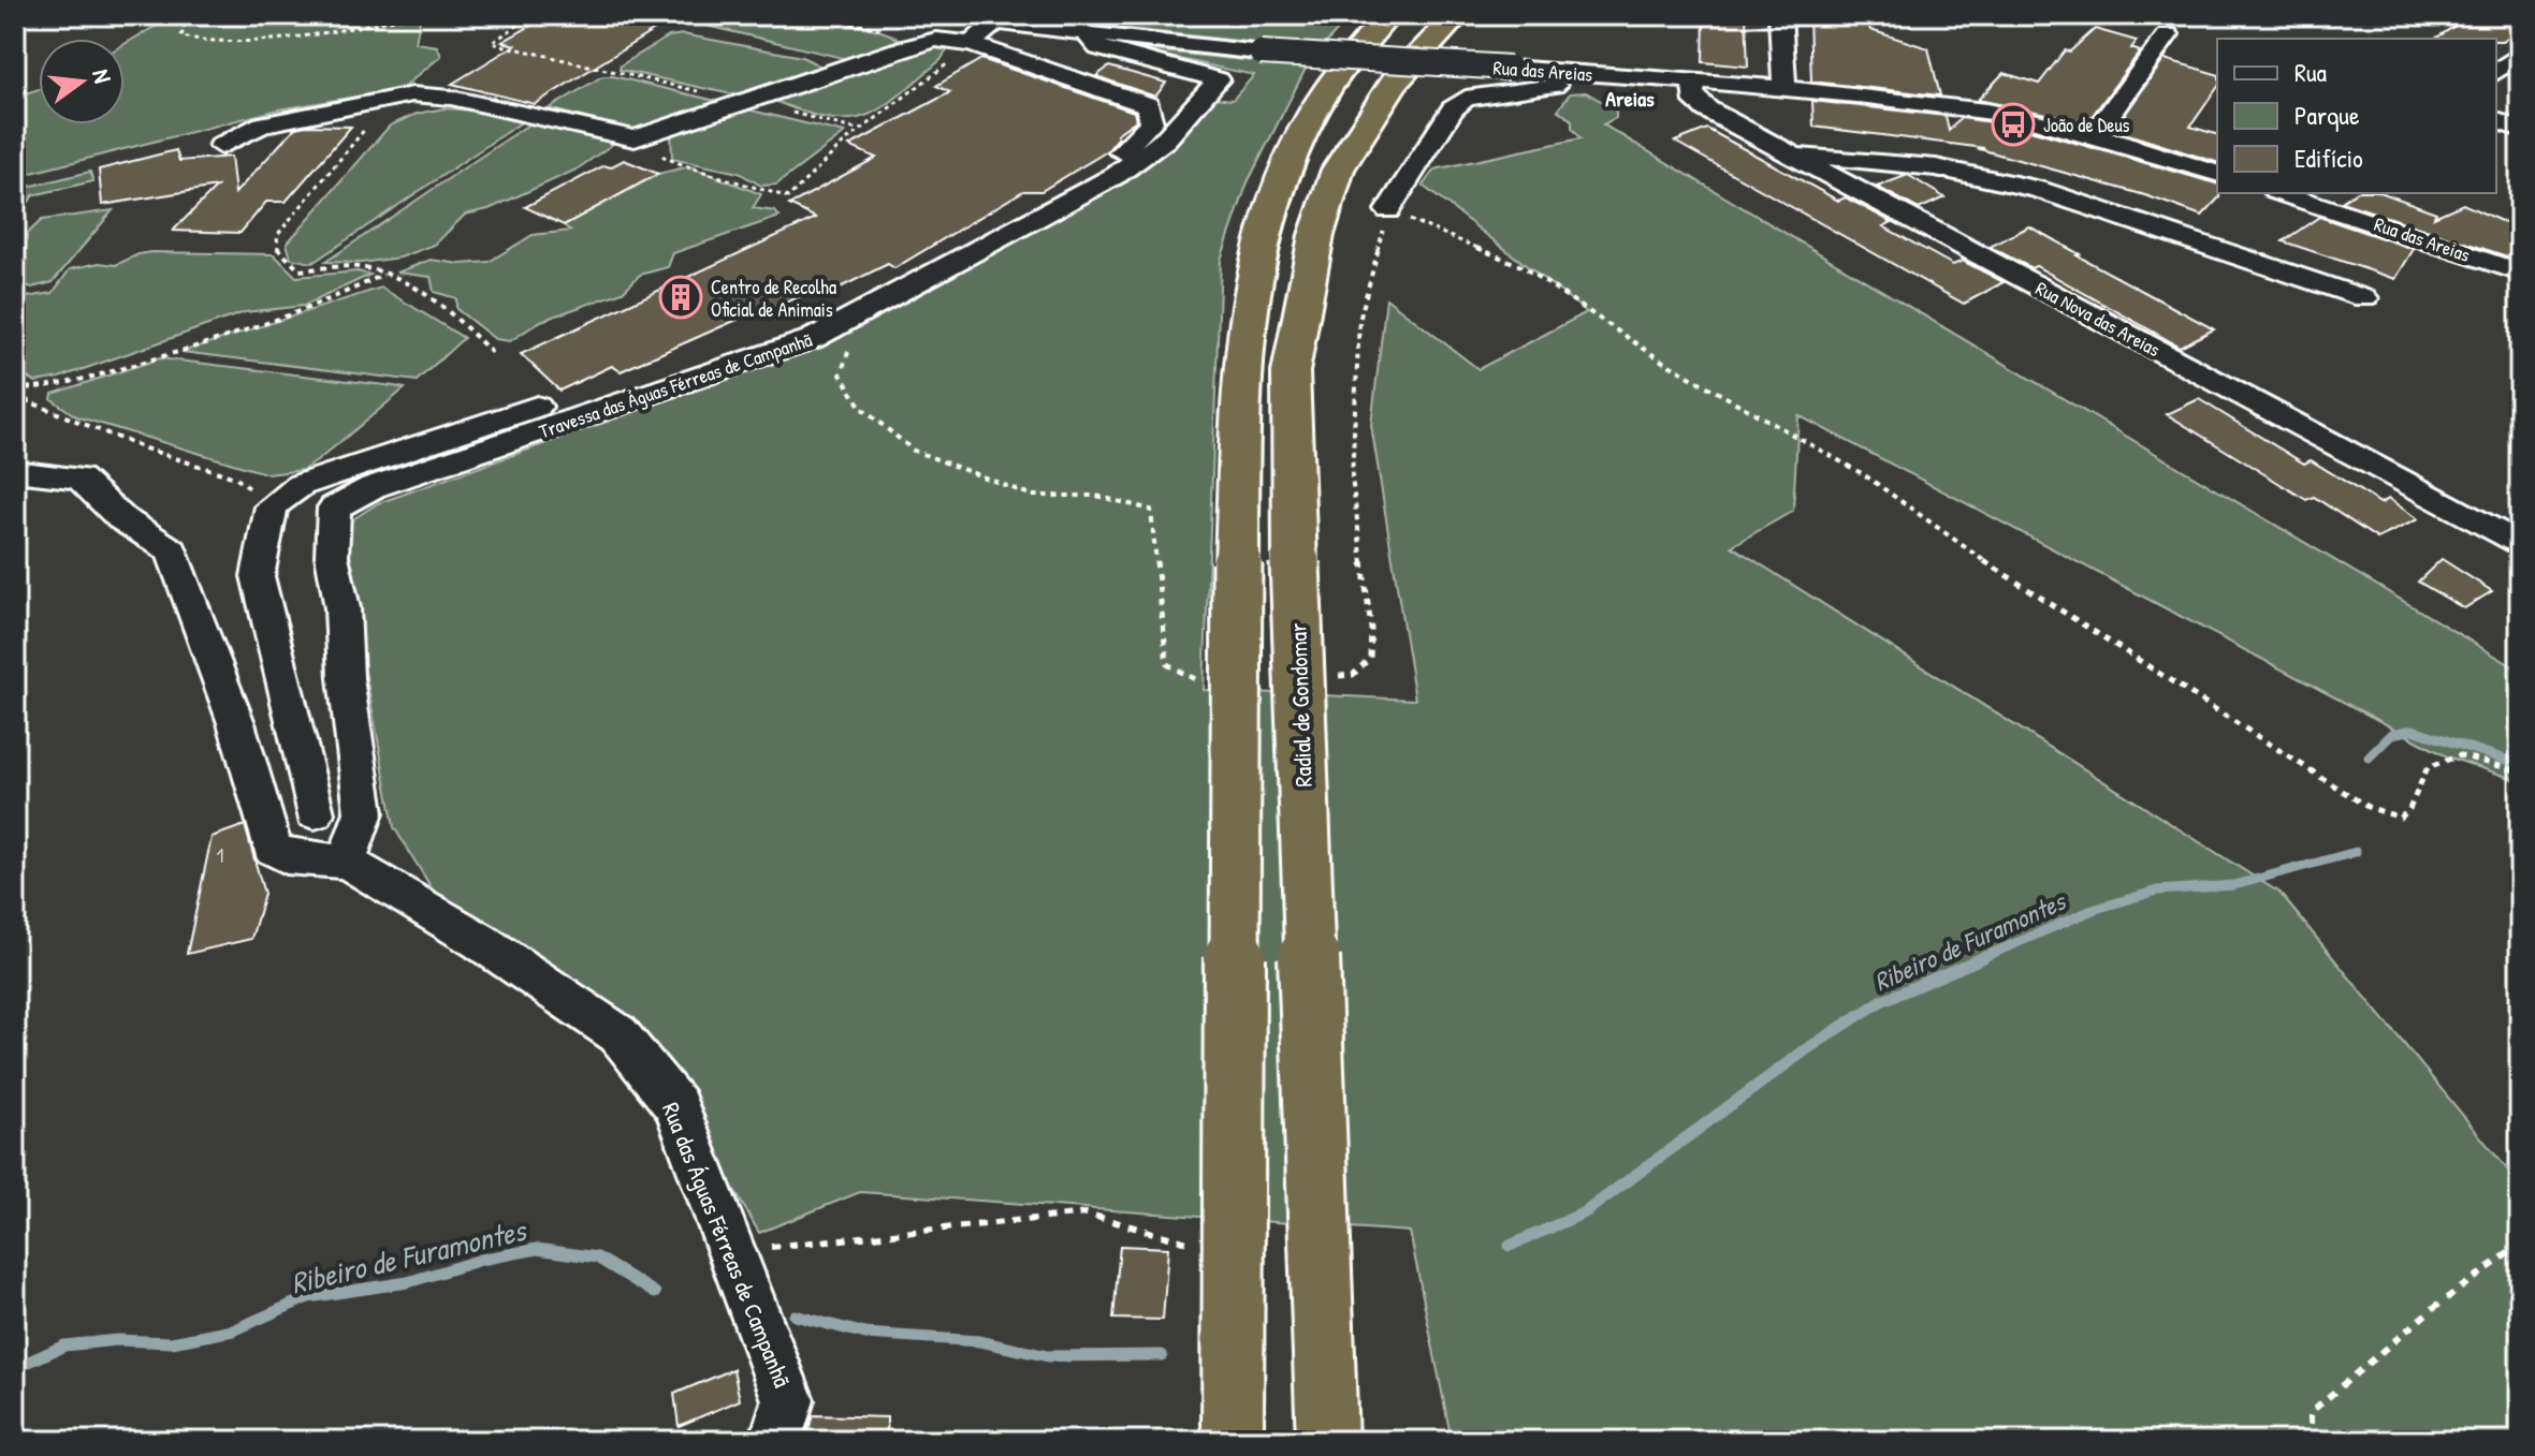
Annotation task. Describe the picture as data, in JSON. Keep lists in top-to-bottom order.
{
  "streets": {
    "highway": ["Radial de Gondomar"],
    "street": [
      "Rua das Areias",
      "Rua Nova das Areias",
      "Travessa das Águas Férreas de Campanhã",
      "Rua das Águas Férreas de Campanhã"
    ]
  },
  "crossings": [
    ["Rua das Areias", "Rua Nova das Areias"],
    ["Rua das Areias", "Travessa das Águas Férreas de Campanhã"],
    ["Travessa das Águas Férreas de Campanhã", "Rua das Águas Férreas de Campanhã"]
  ],
  "districts": ["Areias"],
  "water": ["Ribeiro de Furamontes"],
  "places": {
    "bus stop": ["João de Deus"],
    "building": ["Centro de Recolha Oficial de Animais"]
  },
  "house_numbers": ["1"],
  "legend": ["Rua", "Parque", "Edifício"],
  "north": "right"
}
